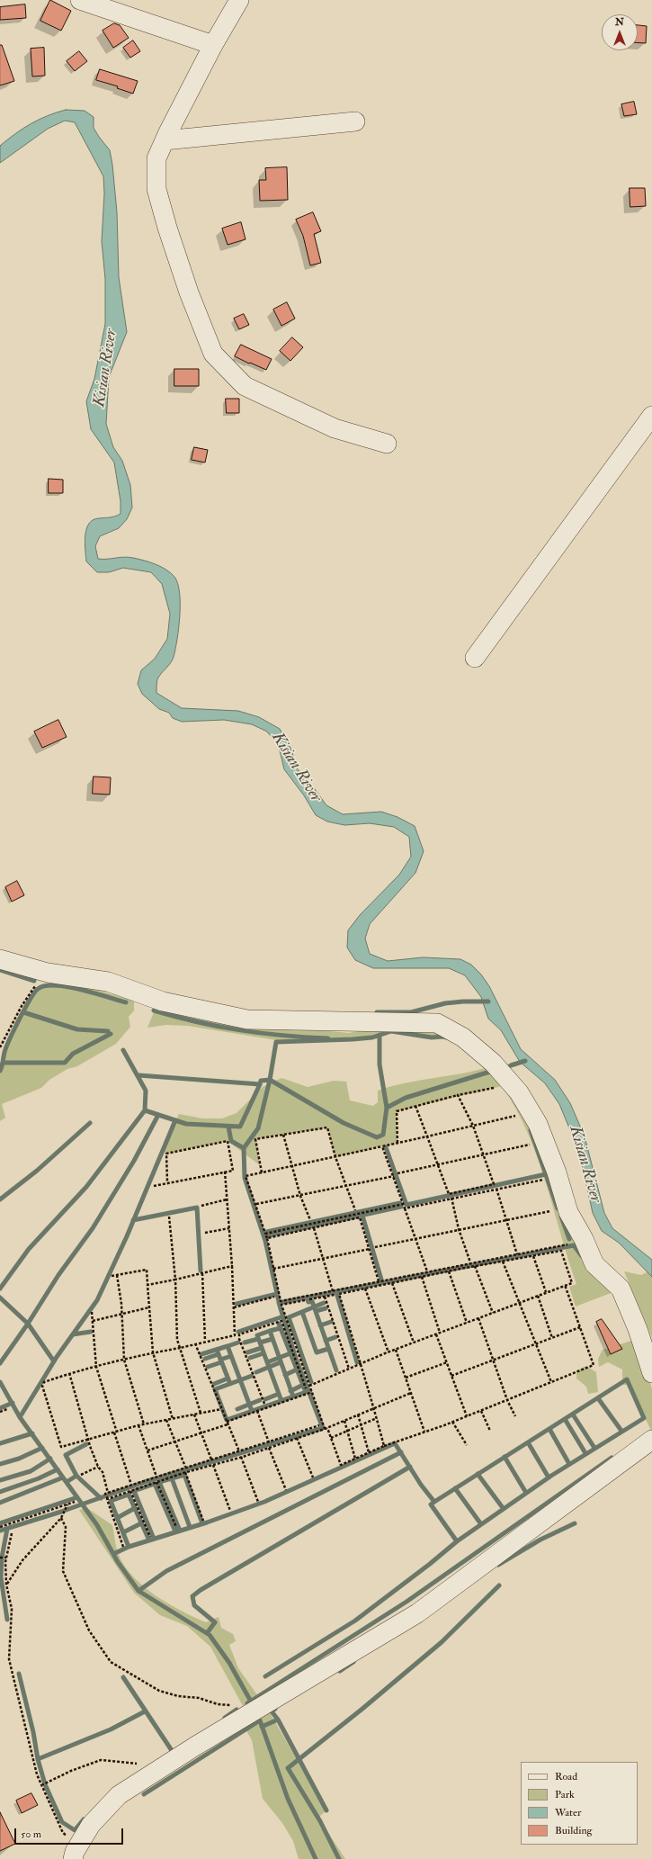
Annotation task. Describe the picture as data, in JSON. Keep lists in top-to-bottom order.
{
  "water": ["Kisian River"],
  "legend": [
    "Road",
    "Park",
    "Water",
    "Building"
  ],
  "scale_bar": "50 m",
  "north": "top"
}
